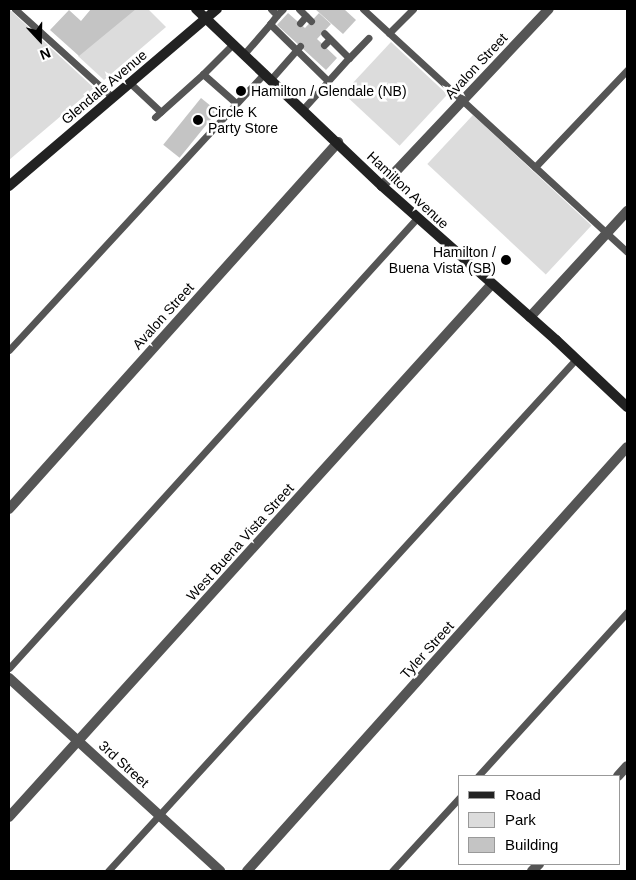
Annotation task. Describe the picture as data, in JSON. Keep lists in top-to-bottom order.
{
  "streets": {
    "main road": ["Glendale Avenue", "Hamilton Avenue"],
    "street": [
      "Avalon Street",
      "West Buena Vista Street",
      "Tyler Street",
      "3rd Street"
    ]
  },
  "crossings": [
    ["Avalon Street", "Hamilton Avenue"],
    ["Glendale Avenue", "Hamilton Avenue"],
    ["Hamilton Avenue", "West Buena Vista Street"],
    ["West Buena Vista Street", "3rd Street"]
  ],
  "places": ["Hamilton / Glendale (NB)", "Circle K Party Store", "Hamilton / Buena Vista (SB)"],
  "legend": ["Road", "Park", "Building"],
  "north": "bottom"
}
